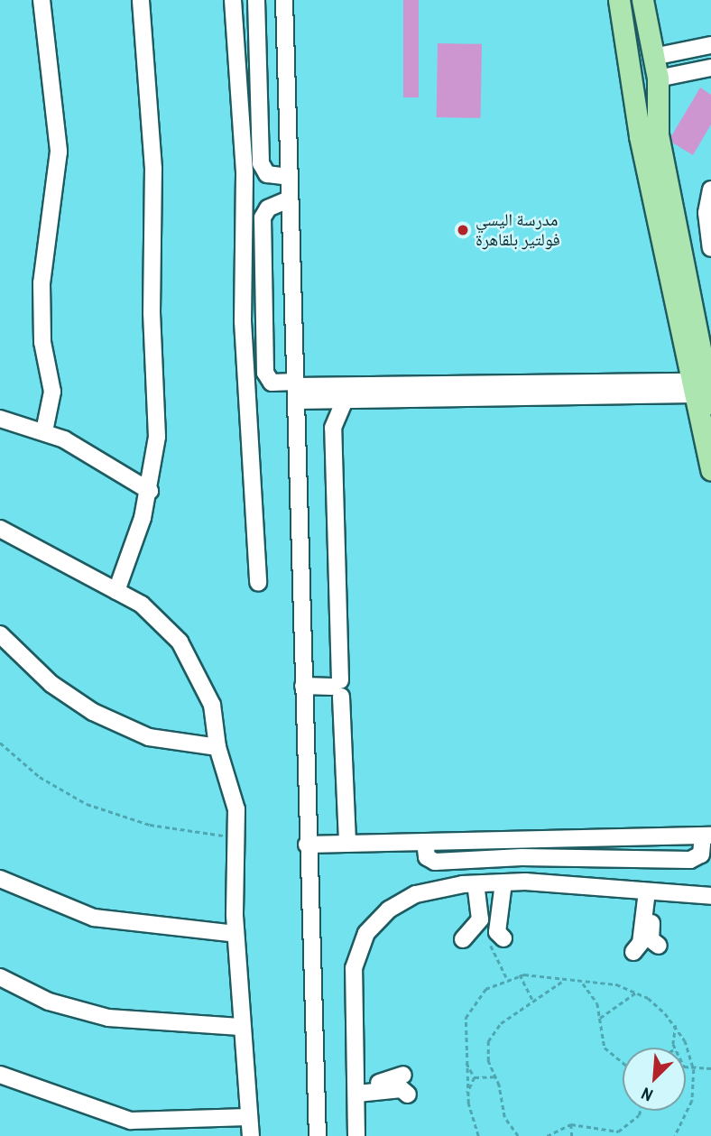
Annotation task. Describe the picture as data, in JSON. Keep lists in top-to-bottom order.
{
  "places": ["مدرسة اليسي فولتير بلقاهرة"],
  "north": "bottom left"
}
